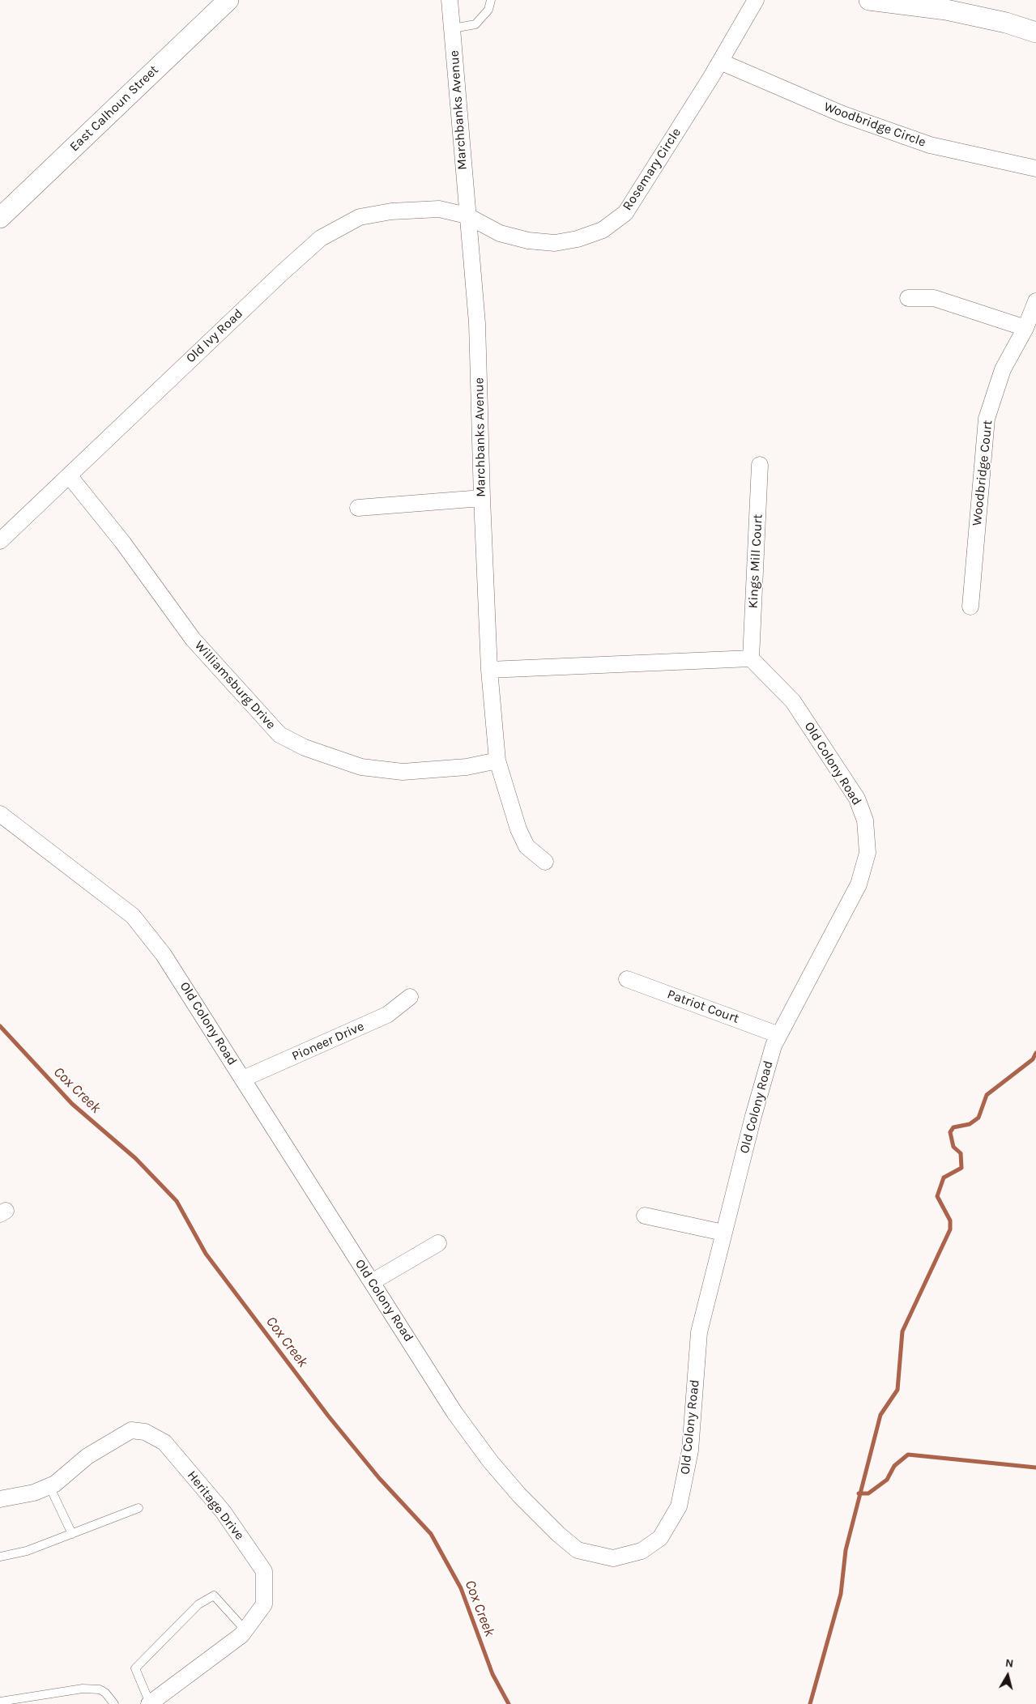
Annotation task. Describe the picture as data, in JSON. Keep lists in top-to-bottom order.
{
  "streets": {
    "street": [
      "East Calhoun Street",
      "Marchbanks Avenue",
      "Woodbridge Circle",
      "Rosemary Circle",
      "Old Ivy Road",
      "Woodbridge Court",
      "Kings Mill Court",
      "Williamsburg Drive",
      "Old Colony Road",
      "Patriot Court",
      "Pioneer Drive",
      "Heritage Drive"
    ]
  },
  "crossings": [
    ["Marchbanks Avenue", "Rosemary Circle"],
    ["Marchbanks Avenue", "Old Ivy Road"],
    ["Marchbanks Avenue", "Williamsburg Drive"],
    ["Woodbridge Circle", "Rosemary Circle"],
    ["Rosemary Circle", "Old Ivy Road"],
    ["Old Ivy Road", "Williamsburg Drive"],
    ["Kings Mill Court", "Old Colony Road"],
    ["Old Colony Road", "Patriot Court"],
    ["Old Colony Road", "Pioneer Drive"]
  ],
  "water": ["Cox Creek"],
  "north": "top"
}
